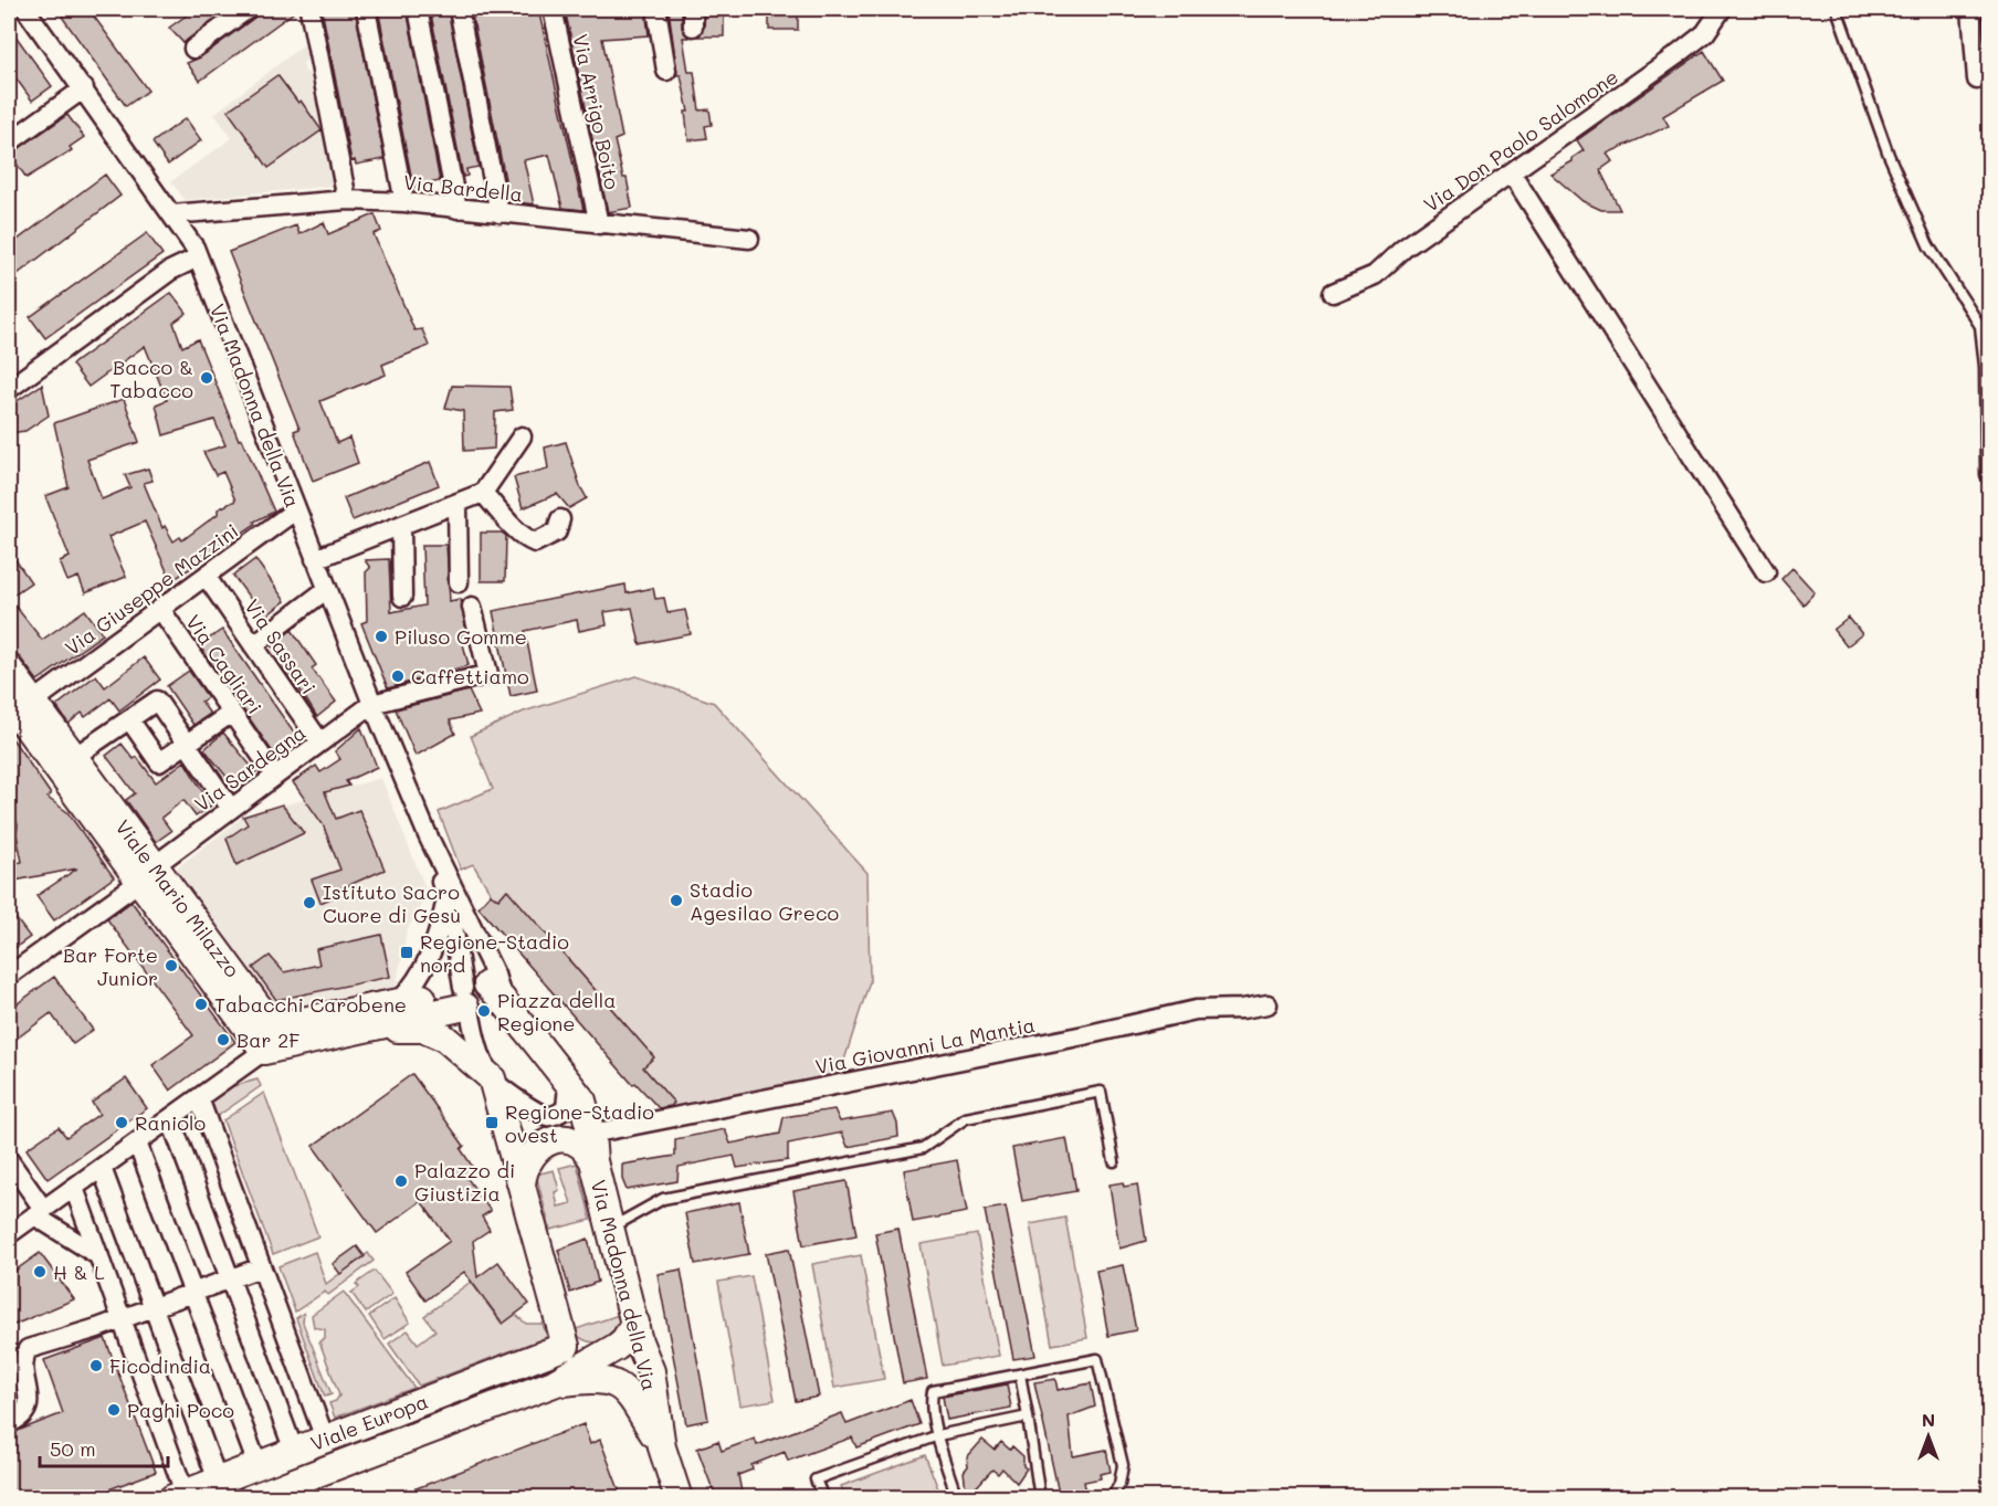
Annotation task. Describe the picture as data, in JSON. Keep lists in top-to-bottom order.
{
  "streets": {
    "street": [
      "Via Arrigo Boito",
      "Via Don Paolo Salomone",
      "Via Bardella",
      "Via Madonna della Via",
      "Via Giuseppe Mazzini",
      "Via Sassari",
      "Via Cagliari",
      "Via Sardegna",
      "Viale Mario Milazzo",
      "Via Giovanni La Mantia",
      "Viale Europa"
    ]
  },
  "crossings": [
    ["Via Arrigo Boito", "Via Bardella"],
    ["Via Bardella", "Via Madonna della Via"],
    ["Via Madonna della Via", "Via Giuseppe Mazzini"],
    ["Via Madonna della Via", "Via Sardegna"],
    ["Via Madonna della Via", "Via Giovanni La Mantia"],
    ["Via Giuseppe Mazzini", "Via Sassari"],
    ["Via Giuseppe Mazzini", "Via Cagliari"],
    ["Via Giuseppe Mazzini", "Viale Mario Milazzo"],
    ["Via Sassari", "Via Sardegna"],
    ["Via Cagliari", "Via Sardegna"],
    ["Via Sardegna", "Viale Mario Milazzo"]
  ],
  "places": {
    "other": [
      "Bacco & Tabacco",
      "Piluso Gomme",
      "Caffettiamo",
      "Stadio Agesilao Greco",
      "Istituto Sacro Cuore di Gesù",
      "Bar Forte Junior",
      "Tabacchi Carobene",
      "Piazza della Regione",
      "Bar 2F",
      "Raniolo",
      "Palazzo di Giustizia",
      "H & L",
      "Ficodindia",
      "Paghi Poco"
    ],
    "transit": ["Regione-Stadio nord", "Regione-Stadio ovest"]
  },
  "scale_bar": "50 m",
  "north": "top"
}
